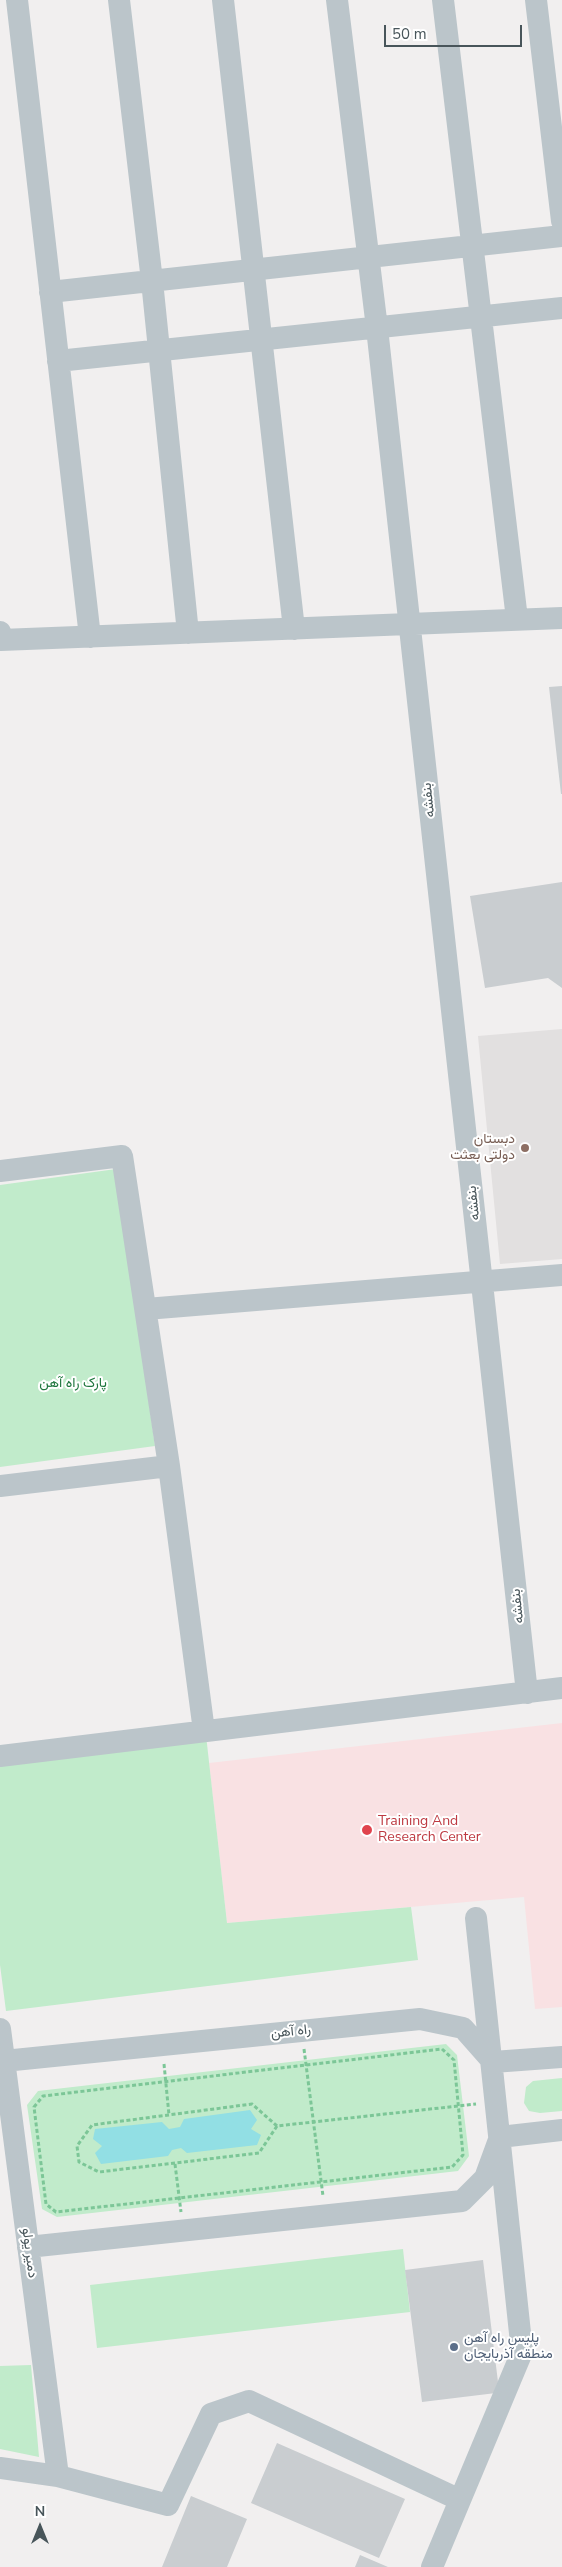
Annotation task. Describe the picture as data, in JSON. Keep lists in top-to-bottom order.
{
  "streets": {
    "street": ["بنفشه", "راه آهن", "دمیر یولو"]
  },
  "crossings": [
    ["راه آهن", "دمیر یولو"]
  ],
  "parks": ["پارک راه آهن"],
  "places": ["دبستان دولتی بعثت", "Training And Research Center", "پلیس راه آهن منطقه آذربایجان"],
  "scale_bar": "50 m",
  "north": "top"
}
